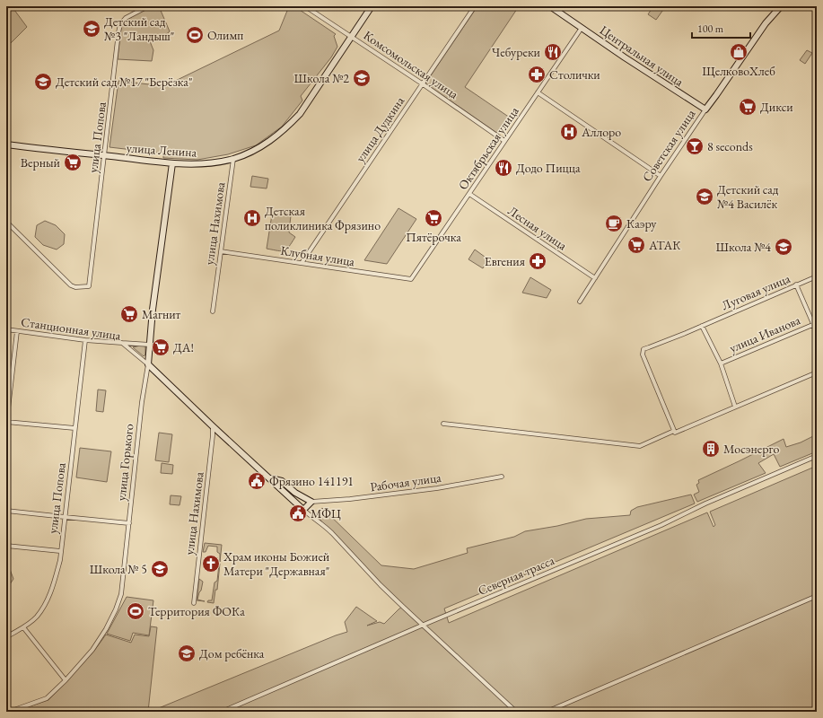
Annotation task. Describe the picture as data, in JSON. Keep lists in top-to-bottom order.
{
  "streets": {
    "street": [
      "Центральная улица",
      "Комсомольская улица",
      "улица Дудкина",
      "улица Попова",
      "Советская улица",
      "Октябрьская улица",
      "улица Ленина",
      "улица Нахимова",
      "Лесная улица",
      "Клубная улица",
      "Луговая улица",
      "Станционная улица",
      "улица Иванова",
      "улица Горького",
      "Рабочая улица",
      "Северная трасса"
    ]
  },
  "crossings": [
    ["Центральная улица", "Советская улица"],
    ["Центральная улица", "Октябрьская улица"],
    ["Комсомольская улица", "улица Дудкина"],
    ["Комсомольская улица", "Октябрьская улица"],
    ["Комсомольская улица", "улица Ленина"],
    ["улица Дудкина", "Клубная улица"],
    ["улица Попова", "улица Ленина"],
    ["улица Попова", "Станционная улица"],
    ["Советская улица", "Лесная улица"],
    ["Октябрьская улица", "Лесная улица"],
    ["Октябрьская улица", "Клубная улица"],
    ["улица Ленина", "улица Нахимова"],
    ["улица Ленина", "улица Горького"],
    ["улица Нахимова", "Клубная улица"],
    ["Станционная улица", "улица Горького"]
  ],
  "places": {
    "school or university": [
      "Детский сад №3 \"Ландыш\"",
      "Школа №2",
      "Детский сад №17 \"Берёзка\"",
      "Детский сад №4 Василёк",
      "Школа №4",
      "Школа № 5",
      "Дом ребёнка"
    ],
    "sports": ["Олимп", "Территория ФОКа"],
    "restaurant": ["Чебуреки", "Додо Пицца"],
    "shop": ["ЩелковоХлеб"],
    "pharmacy": ["Столички", "Евгения"],
    "supermarket": [
      "Дикси",
      "Верный",
      "Пятёрочка",
      "АТАК",
      "Магнит",
      "ДА!"
    ],
    "hospital": ["Аллоро", "Детская поликлиника Фрязино"],
    "bar": ["8 seconds"],
    "cafe": ["Каэру"],
    "building": ["Мосэнерго"],
    "public building": ["Фрязино 141191", "МФЦ"],
    "church": ["Храм иконы Божией Матери \"Державная\""]
  },
  "scale_bar": "100 m"
}
